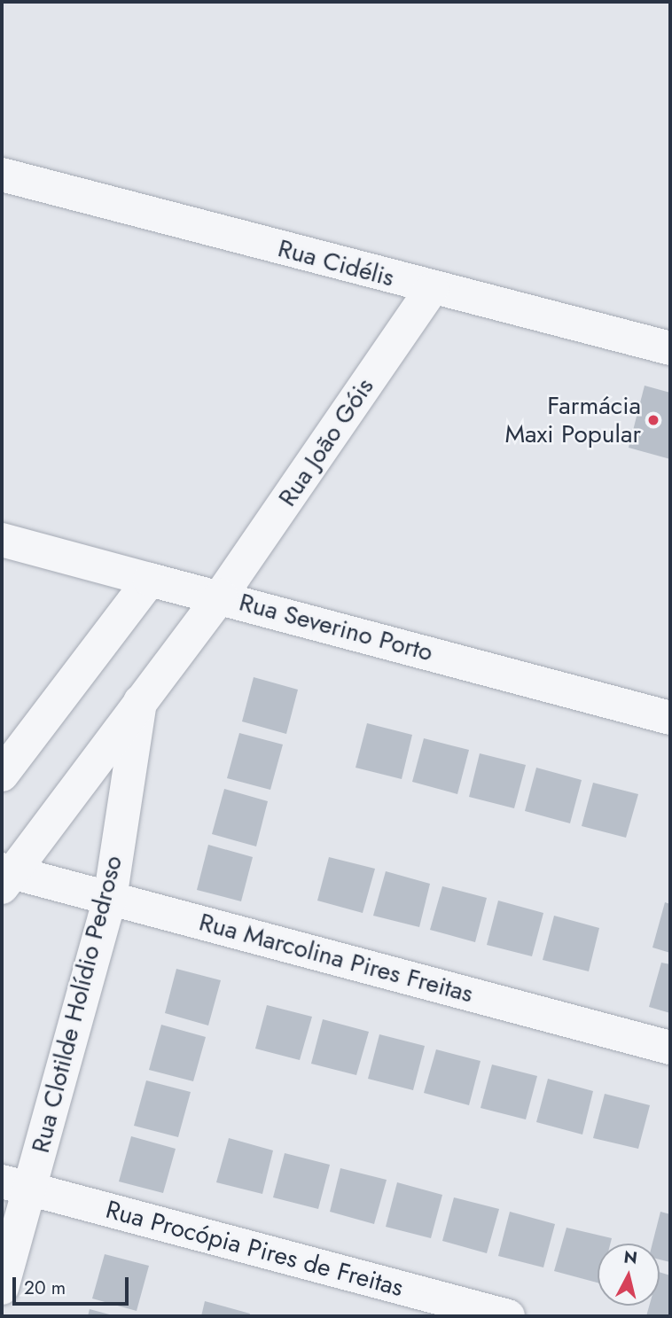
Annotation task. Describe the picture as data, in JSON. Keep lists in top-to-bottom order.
{
  "streets": {
    "street": [
      "Rua Cidélis",
      "Rua João Góis",
      "Rua Severino Porto",
      "Rua Marcolina Pires Freitas",
      "Rua Clotilde Holídio Pedroso",
      "Rua Procópia Pires de Freitas"
    ]
  },
  "crossings": [
    ["Rua Cidélis", "Rua João Góis"],
    ["Rua João Góis", "Rua Severino Porto"],
    ["Rua João Góis", "Rua Clotilde Holídio Pedroso"],
    ["Rua Severino Porto", "Rua Clotilde Holídio Pedroso"],
    ["Rua Marcolina Pires Freitas", "Rua Clotilde Holídio Pedroso"],
    ["Rua Clotilde Holídio Pedroso", "Rua Procópia Pires de Freitas"]
  ],
  "places": ["Farmácia Maxi Popular"],
  "scale_bar": "20 m",
  "north": "top"
}
